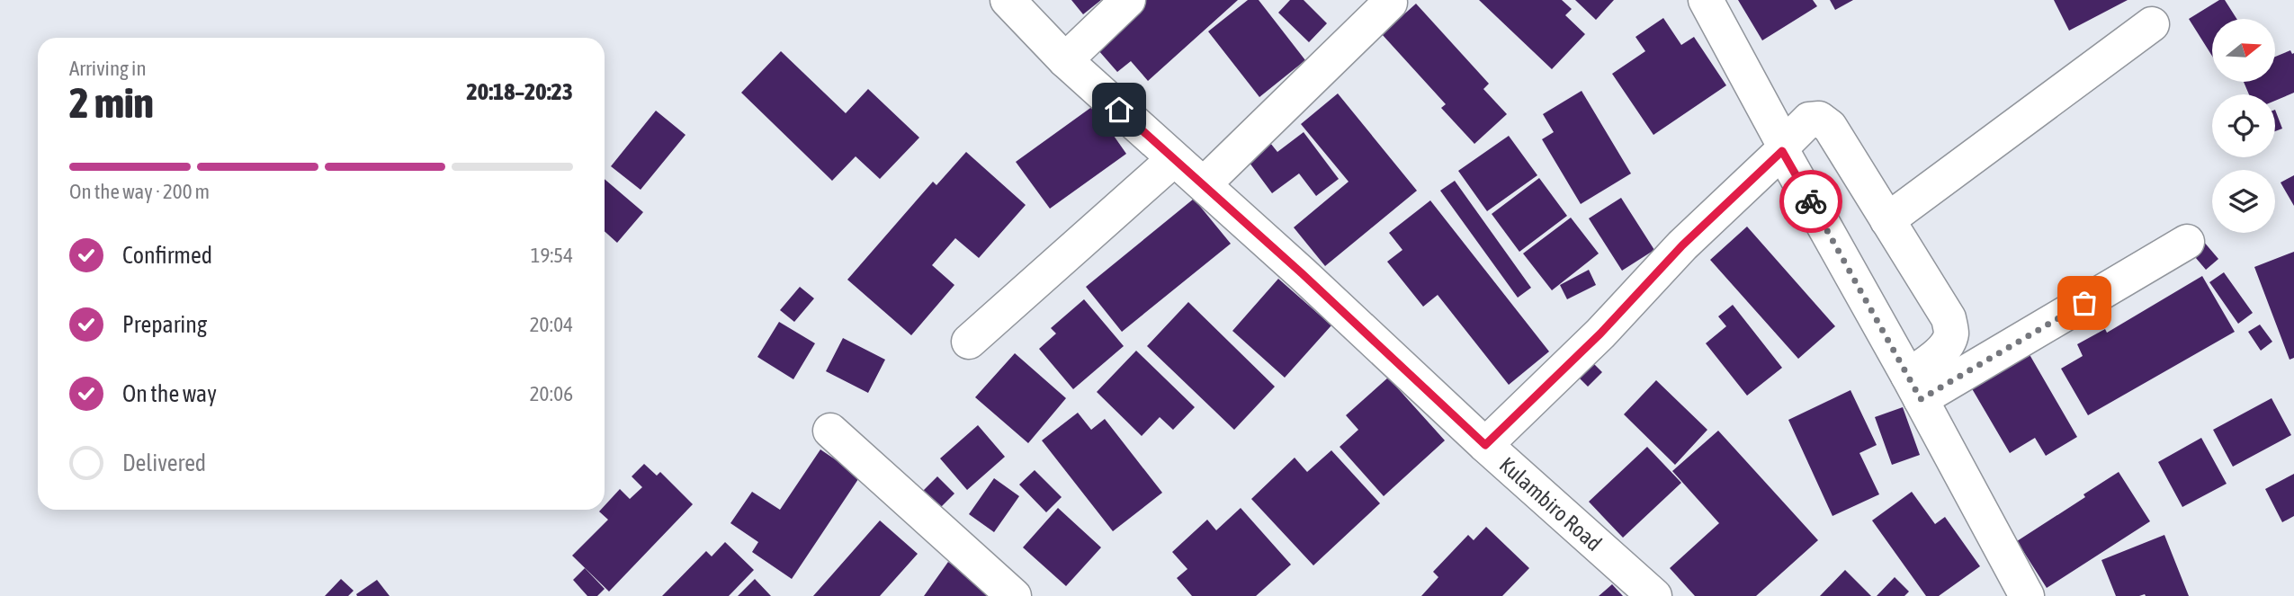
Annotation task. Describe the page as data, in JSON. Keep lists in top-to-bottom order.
{
  "streets": {
    "street": ["Kulambiro Road"]
  },
  "north": "right",
  "page": {
    "heading": ["2 min", "Arriving in", "20:18–20:23"],
    "bar": "On the way · 200 m",
    "list": [
      ["Confirmed", "19:54"],
      ["Preparing", "20:04"],
      ["On the way", "20:06"],
      "Delivered"
    ]
  }
}
